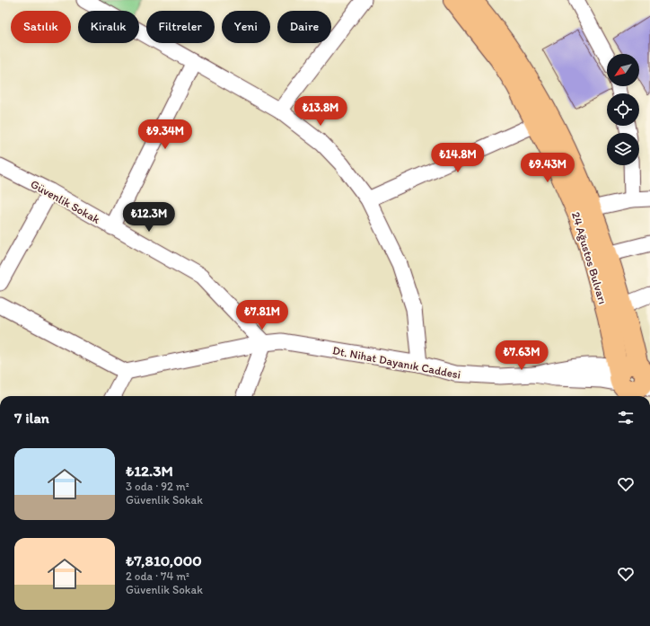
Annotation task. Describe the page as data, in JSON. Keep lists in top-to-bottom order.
{
  "streets": {
    "main road": ["24 Ağustos Bulvarı"],
    "street": ["Güvenlik Sokak", "Dt. Nihat Dayanık Caddesi"]
  },
  "crossings": [
    ["Güvenlik Sokak", "Dt. Nihat Dayanık Caddesi"],
    ["24 Ağustos Bulvarı", "Dt. Nihat Dayanık Caddesi"]
  ],
  "north": "bottom left",
  "page": {
    "chip": [
      "Satılık",
      "Kiralık",
      "Filtreler",
      "Yeni",
      "Daire"
    ],
    "price": [
      "₺13.8M",
      "₺9.34M",
      "₺14.8M",
      "₺9.43M",
      "₺12.3M",
      "₺7.81M",
      "₺7.63M"
    ],
    "heading": "7 ilan",
    "list": [
      {
        "name": "₺12.3M",
        "note": "3 oda · 92 m² · Güvenlik Sokak"
      },
      {
        "name": "₺7,810,000",
        "note": "2 oda · 74 m² · Güvenlik Sokak"
      }
    ]
  }
}
